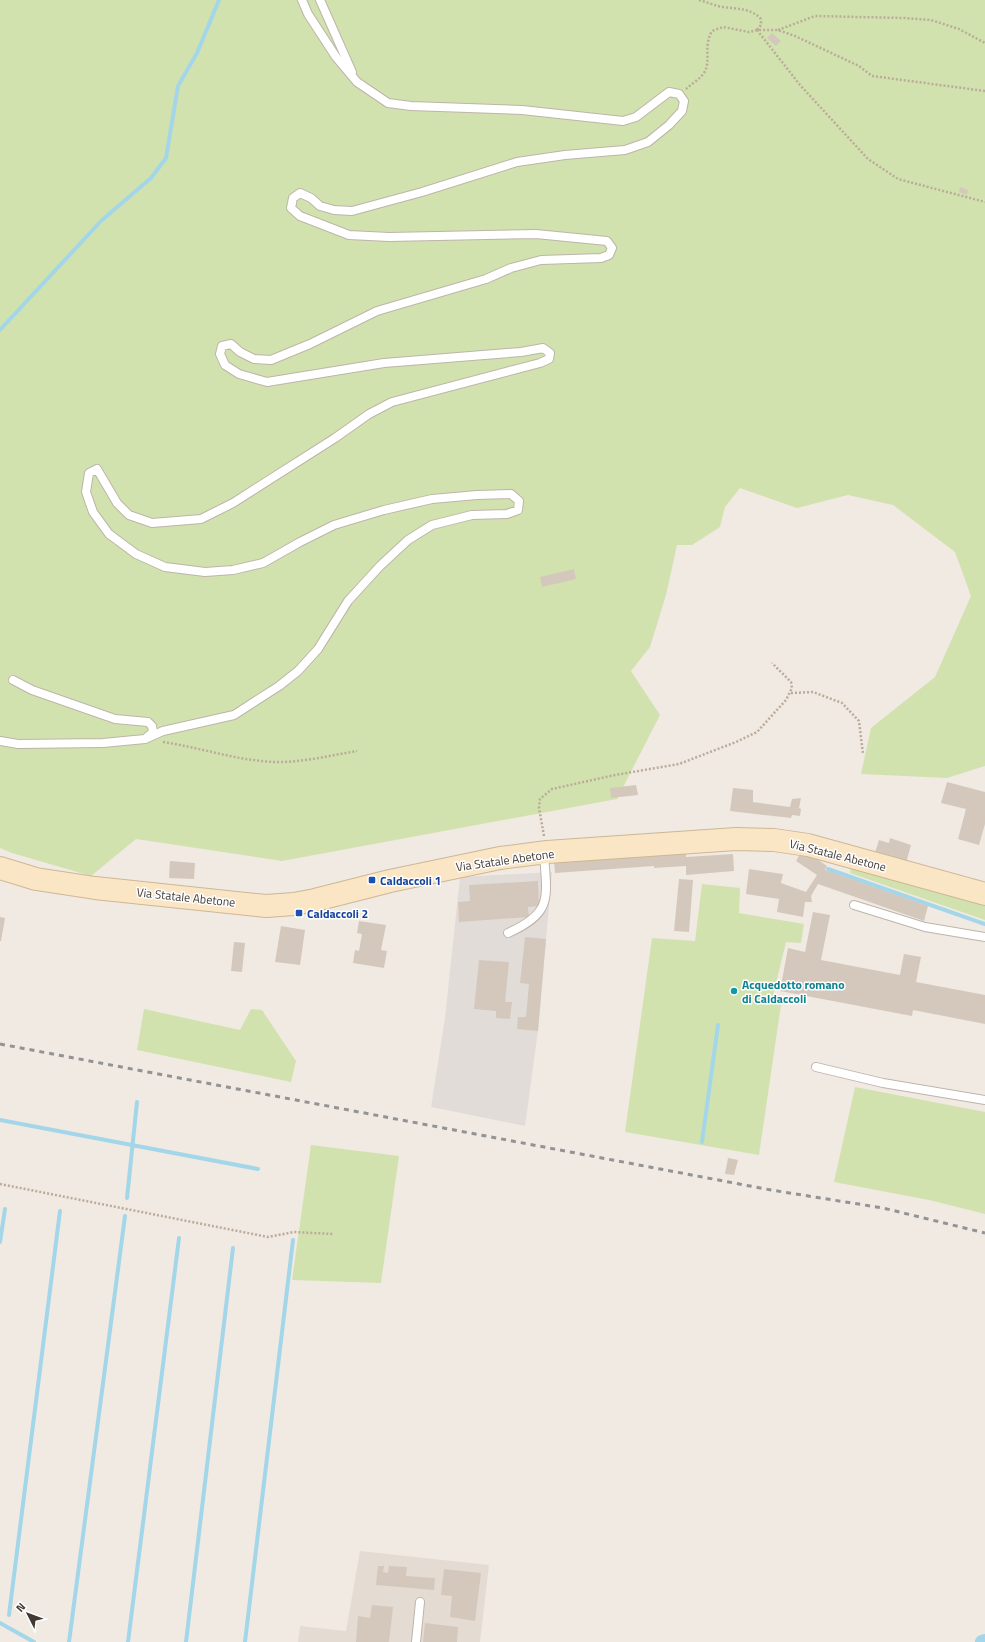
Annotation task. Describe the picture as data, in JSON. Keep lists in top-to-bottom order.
{
  "streets": {
    "main road": ["Via Statale Abetone"]
  },
  "places": {
    "transit": ["Caldaccoli 1", "Caldaccoli 2"],
    "other": ["Acquedotto romano di Caldaccoli"]
  },
  "north": "top left"
}
